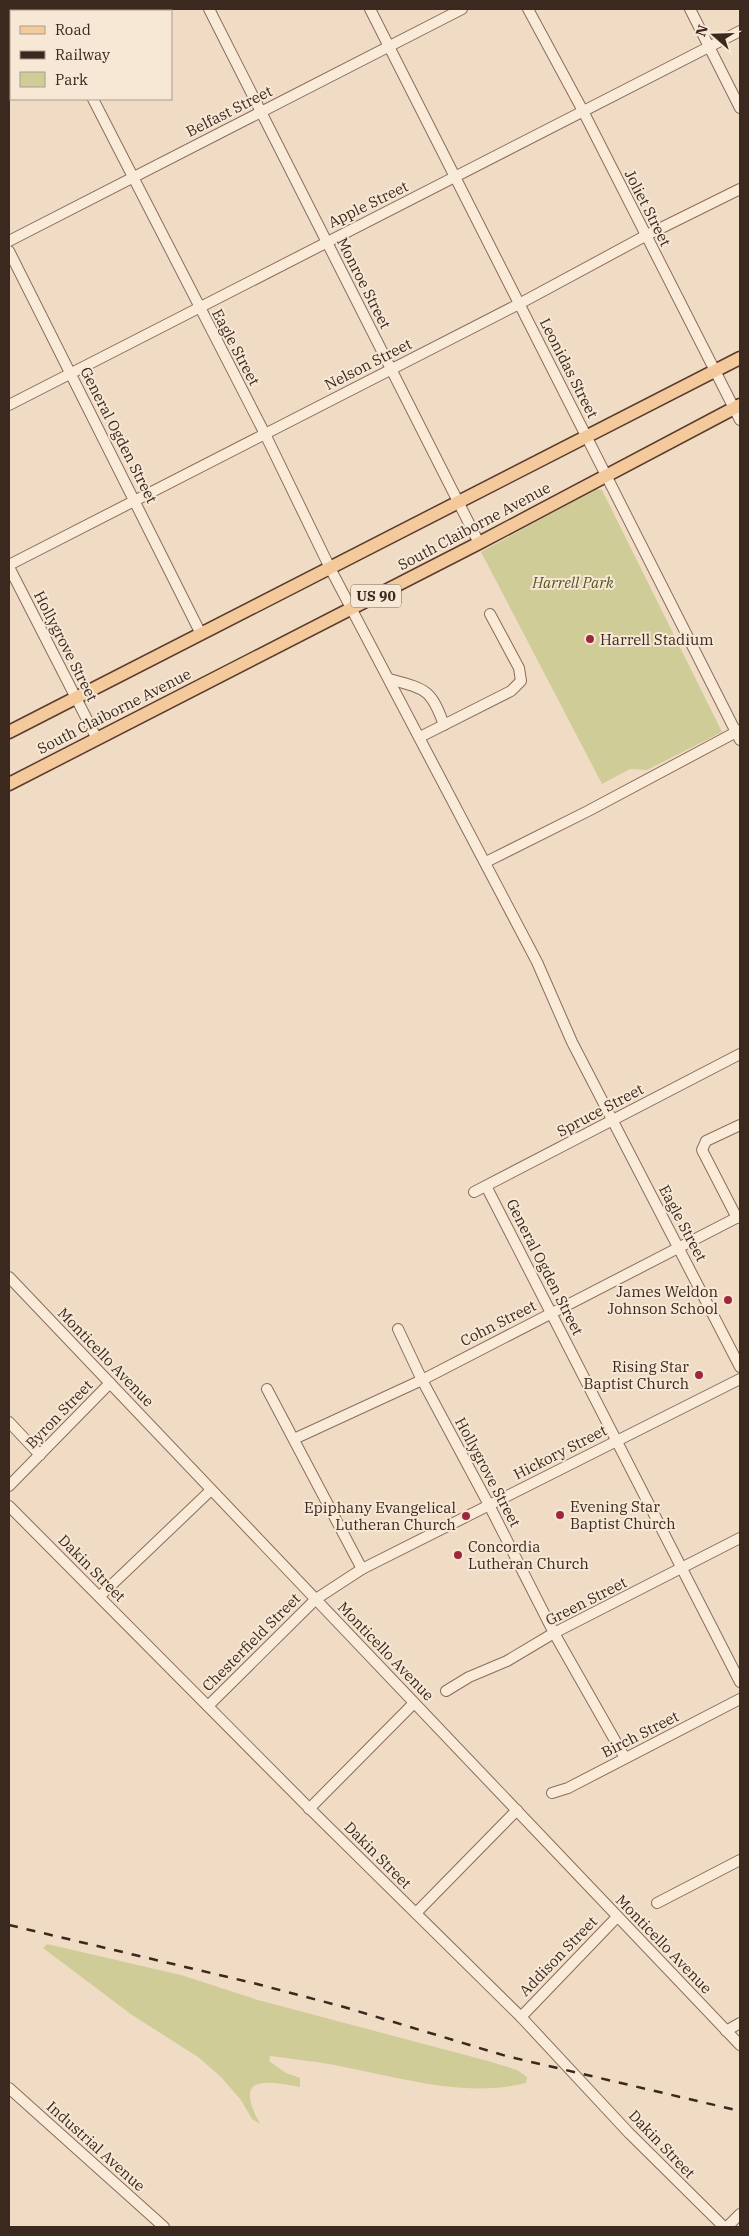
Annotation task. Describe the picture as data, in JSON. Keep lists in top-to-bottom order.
{
  "streets": {
    "main road": ["South Claiborne Avenue", "US 90"],
    "street": [
      "Belfast Street",
      "Apple Street",
      "Joliet Street",
      "Monroe Street",
      "Eagle Street",
      "Nelson Street",
      "Leonidas Street",
      "General Ogden Street",
      "Hollygrove Street",
      "Spruce Street",
      "Cohn Street",
      "Monticello Avenue",
      "Byron Street",
      "Hickory Street",
      "Dakin Street",
      "Green Street",
      "Chesterfield Street",
      "Birch Street",
      "Addison Street",
      "Industrial Avenue"
    ]
  },
  "crossings": [
    ["Belfast Street", "Monroe Street"],
    ["Belfast Street", "Eagle Street"],
    ["Belfast Street", "Leonidas Street"],
    ["Apple Street", "Joliet Street"],
    ["Apple Street", "Monroe Street"],
    ["Apple Street", "Eagle Street"],
    ["Apple Street", "Leonidas Street"],
    ["Apple Street", "General Ogden Street"],
    ["Joliet Street", "Nelson Street"],
    ["Joliet Street", "South Claiborne Avenue"],
    ["Monroe Street", "Nelson Street"],
    ["Monroe Street", "South Claiborne Avenue"],
    ["Eagle Street", "Nelson Street"],
    ["Eagle Street", "South Claiborne Avenue"],
    ["Eagle Street", "Spruce Street"],
    ["Eagle Street", "Cohn Street"],
    ["Nelson Street", "Leonidas Street"],
    ["Nelson Street", "General Ogden Street"],
    ["Nelson Street", "Hollygrove Street"],
    ["Leonidas Street", "South Claiborne Avenue"],
    ["General Ogden Street", "South Claiborne Avenue"],
    ["General Ogden Street", "Spruce Street"],
    ["General Ogden Street", "Cohn Street"],
    ["General Ogden Street", "Hickory Street"],
    ["General Ogden Street", "Green Street"],
    ["South Claiborne Avenue", "Hollygrove Street"],
    ["Hollygrove Street", "Cohn Street"],
    ["Hollygrove Street", "Hickory Street"],
    ["Hollygrove Street", "Green Street"],
    ["Hollygrove Street", "Birch Street"],
    ["Monticello Avenue", "Byron Street"],
    ["Monticello Avenue", "Hickory Street"],
    ["Monticello Avenue", "Chesterfield Street"],
    ["Monticello Avenue", "Addison Street"],
    ["Hickory Street", "Chesterfield Street"],
    ["Dakin Street", "Chesterfield Street"],
    ["Dakin Street", "Addison Street"]
  ],
  "parks": ["Harrell Park"],
  "places": [
    "Harrell Stadium",
    "James Weldon Johnson School",
    "Rising Star Baptist Church",
    "Evening Star Baptist Church",
    "Epiphany Evangelical Lutheran Church",
    "Concordia Lutheran Church"
  ],
  "legend": ["Road", "Railway", "Park"],
  "north": "left"
}
